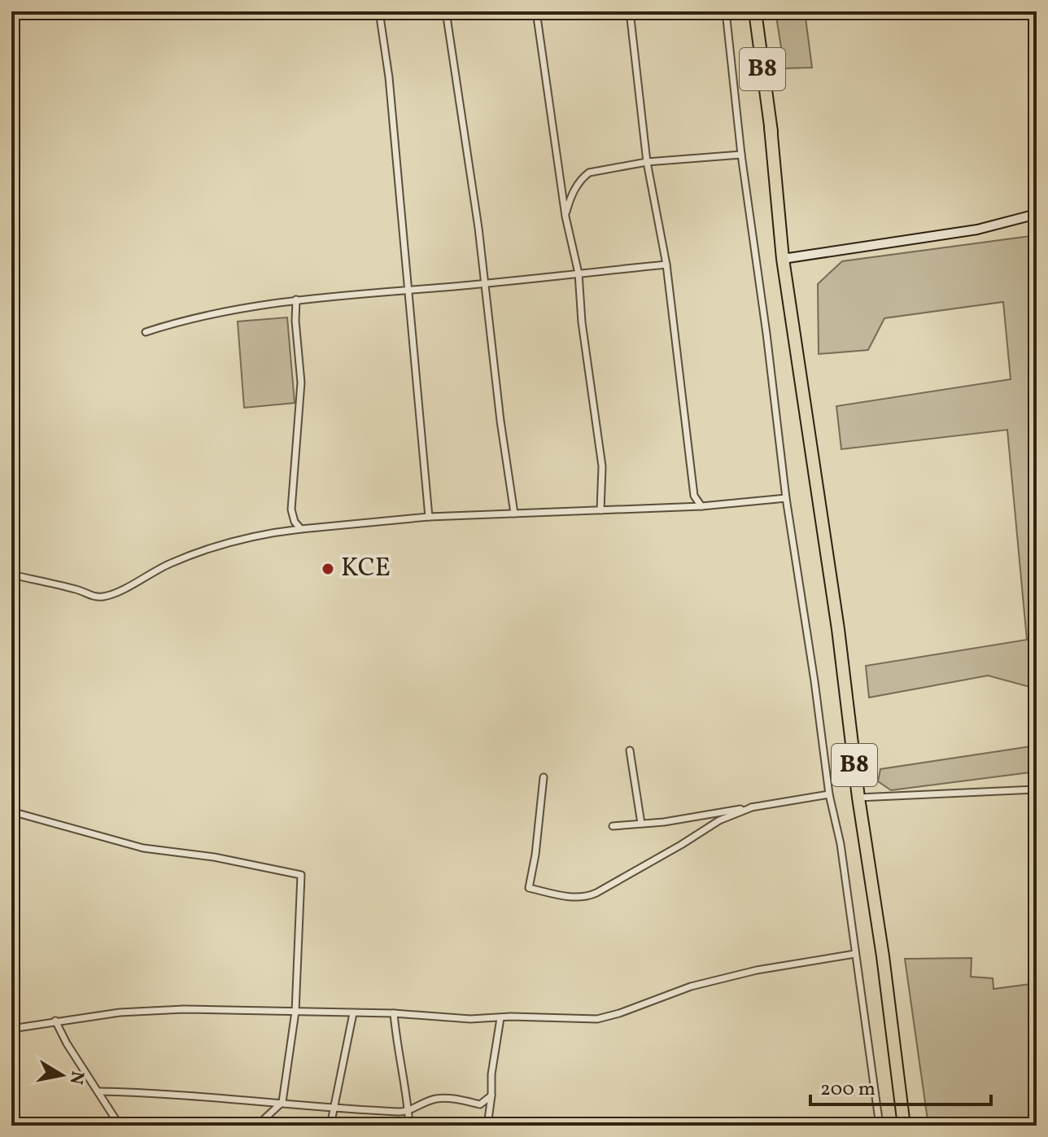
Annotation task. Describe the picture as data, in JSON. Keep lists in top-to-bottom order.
{
  "streets": {
    "highway": ["B8"]
  },
  "places": ["KCE"],
  "scale_bar": "200 m",
  "north": "right"
}
